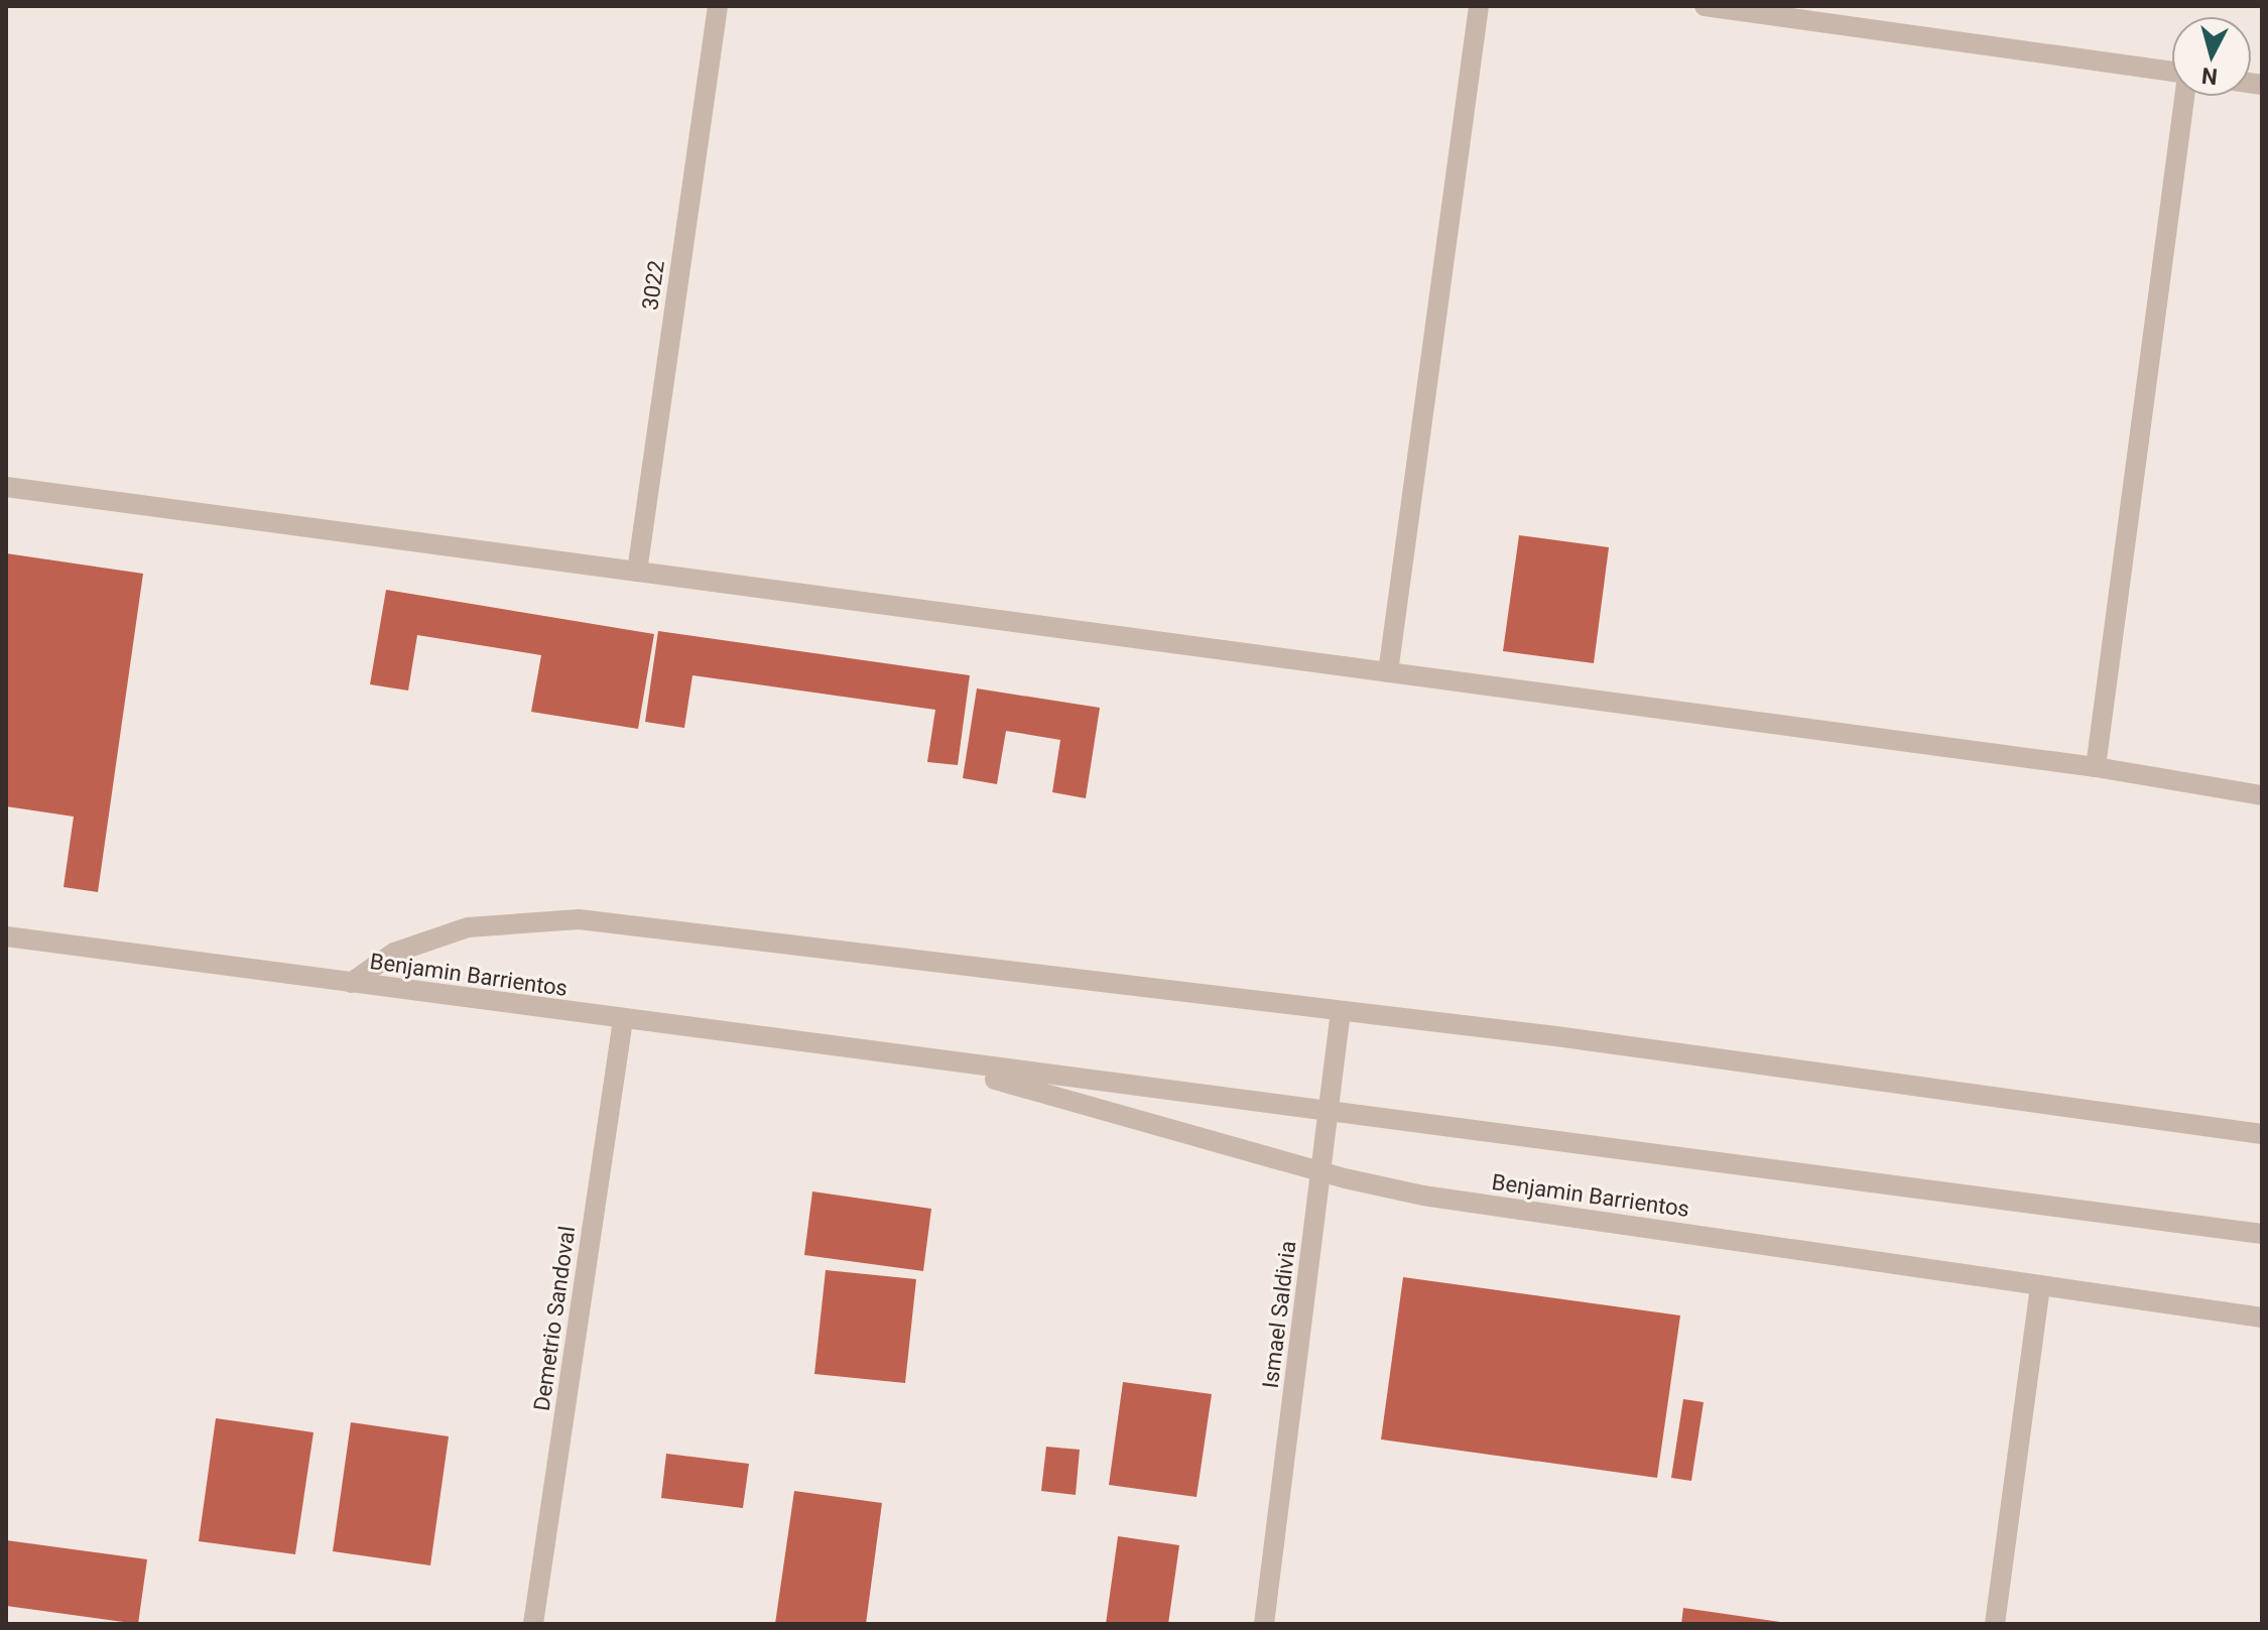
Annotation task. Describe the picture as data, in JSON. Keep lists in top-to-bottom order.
{
  "streets": {
    "street": [
      "3022",
      "Benjamin Barrientos",
      "Ismael Saldivia",
      "Demetrio Sandoval"
    ]
  },
  "crossings": [
    ["Benjamin Barrientos", "Ismael Saldivia"],
    ["Benjamin Barrientos", "Demetrio Sandoval"]
  ],
  "north": "bottom"
}
